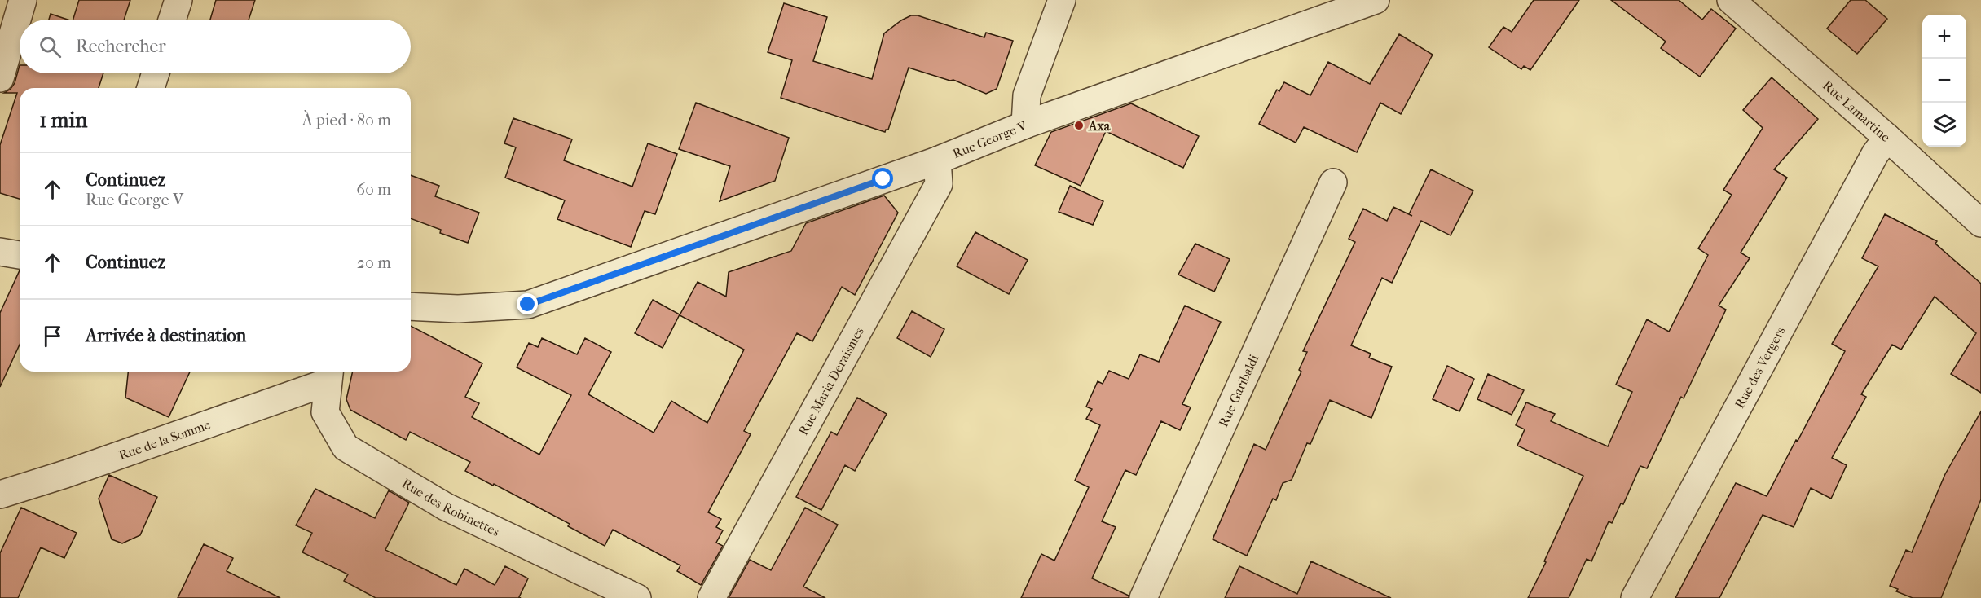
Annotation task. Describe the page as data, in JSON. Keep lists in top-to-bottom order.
{
  "streets": {
    "street": [
      "Rue Lamartine",
      "Rue George V",
      "Rue des Vergers",
      "Rue Maria Deraismes",
      "Rue Garibaldi",
      "Rue de la Somme",
      "Rue des Robinettes"
    ]
  },
  "crossings": [
    ["Rue Lamartine", "Rue des Vergers"],
    ["Rue George V", "Rue Maria Deraismes"],
    ["Rue de la Somme", "Rue des Robinettes"]
  ],
  "places": ["Axa"],
  "page": {
    "map_buttons": ["+", "−"],
    "search": "Rechercher",
    "heading": ["1 min", "À pied · 80 m"],
    "list": [
      ["Continuez", "Rue George V", "60 m"],
      ["Continuez", "20 m"],
      "Arrivée à destination"
    ]
  }
}
